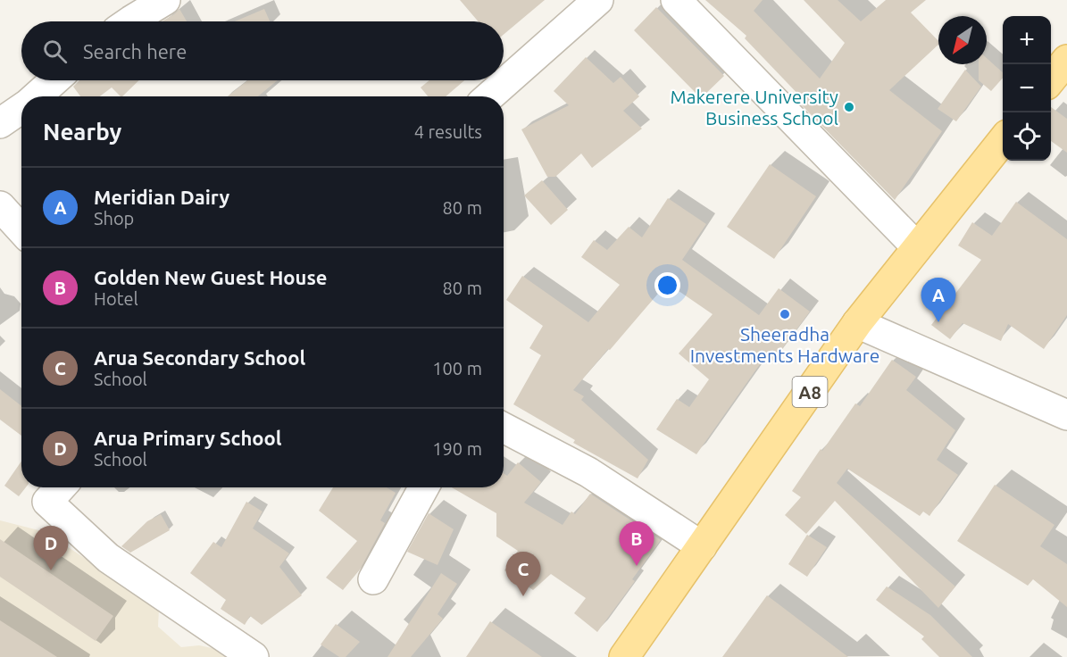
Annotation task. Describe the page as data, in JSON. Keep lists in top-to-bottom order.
{
  "streets": {
    "main road": ["A8"]
  },
  "places": ["Makerere University Business School", "Sheeradha Investments Hardware"],
  "north": "bottom left",
  "page": {
    "map_buttons": ["+", "−"],
    "search": "Search here",
    "heading": ["Nearby", "4 results"],
    "list": [
      {
        "mark": "A",
        "name": "Meridian Dairy",
        "note": "Shop",
        "value": "80 m"
      },
      {
        "mark": "B",
        "name": "Golden New Guest House",
        "note": "Hotel",
        "value": "80 m"
      },
      {
        "mark": "C",
        "name": "Arua Secondary School",
        "note": "School",
        "value": "100 m"
      },
      {
        "mark": "D",
        "name": "Arua Primary School",
        "note": "School",
        "value": "190 m"
      }
    ],
    "pins": [
      "A",
      "B",
      "D",
      "C"
    ]
  }
}
